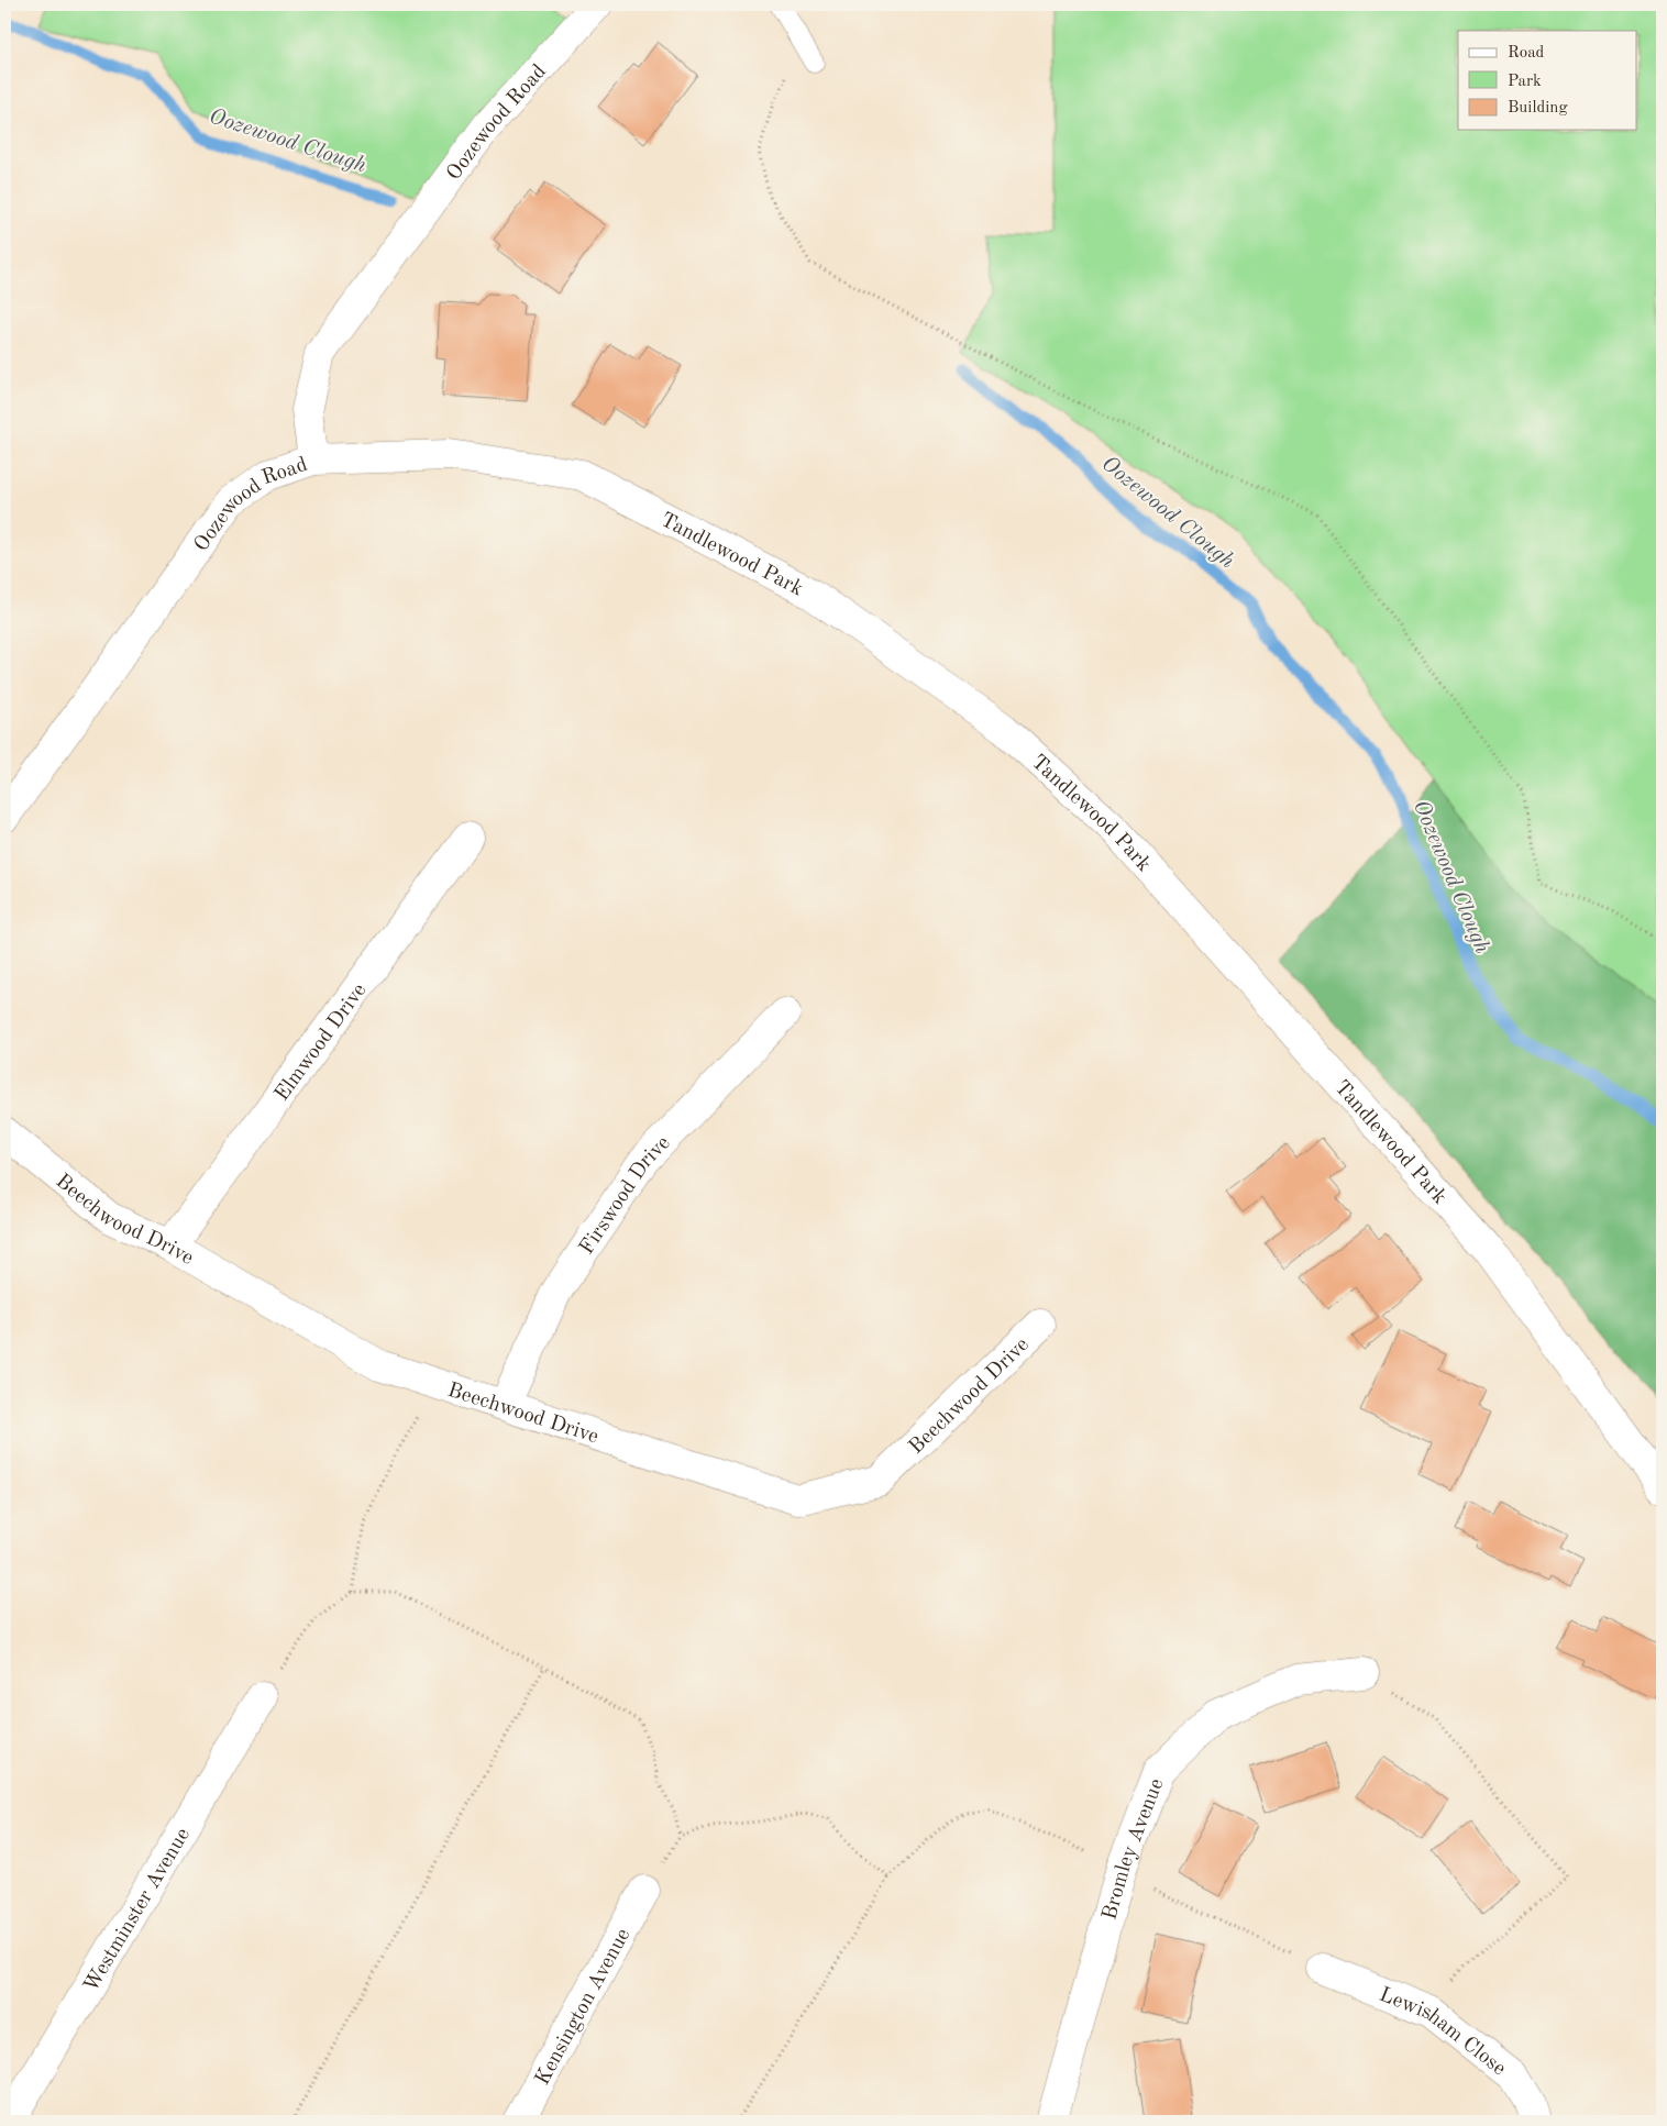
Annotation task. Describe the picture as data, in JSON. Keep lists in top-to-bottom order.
{
  "streets": {
    "street": [
      "Oozewood Road",
      "Tandlewood Park",
      "Elmwood Drive",
      "Firswood Drive",
      "Beechwood Drive",
      "Bromley Avenue",
      "Westminster Avenue",
      "Kensington Avenue",
      "Lewisham Close"
    ]
  },
  "crossings": [
    ["Oozewood Road", "Tandlewood Park"],
    ["Elmwood Drive", "Beechwood Drive"],
    ["Firswood Drive", "Beechwood Drive"]
  ],
  "water": ["Oozewood Clough"],
  "legend": ["Road", "Park", "Building"]
}
